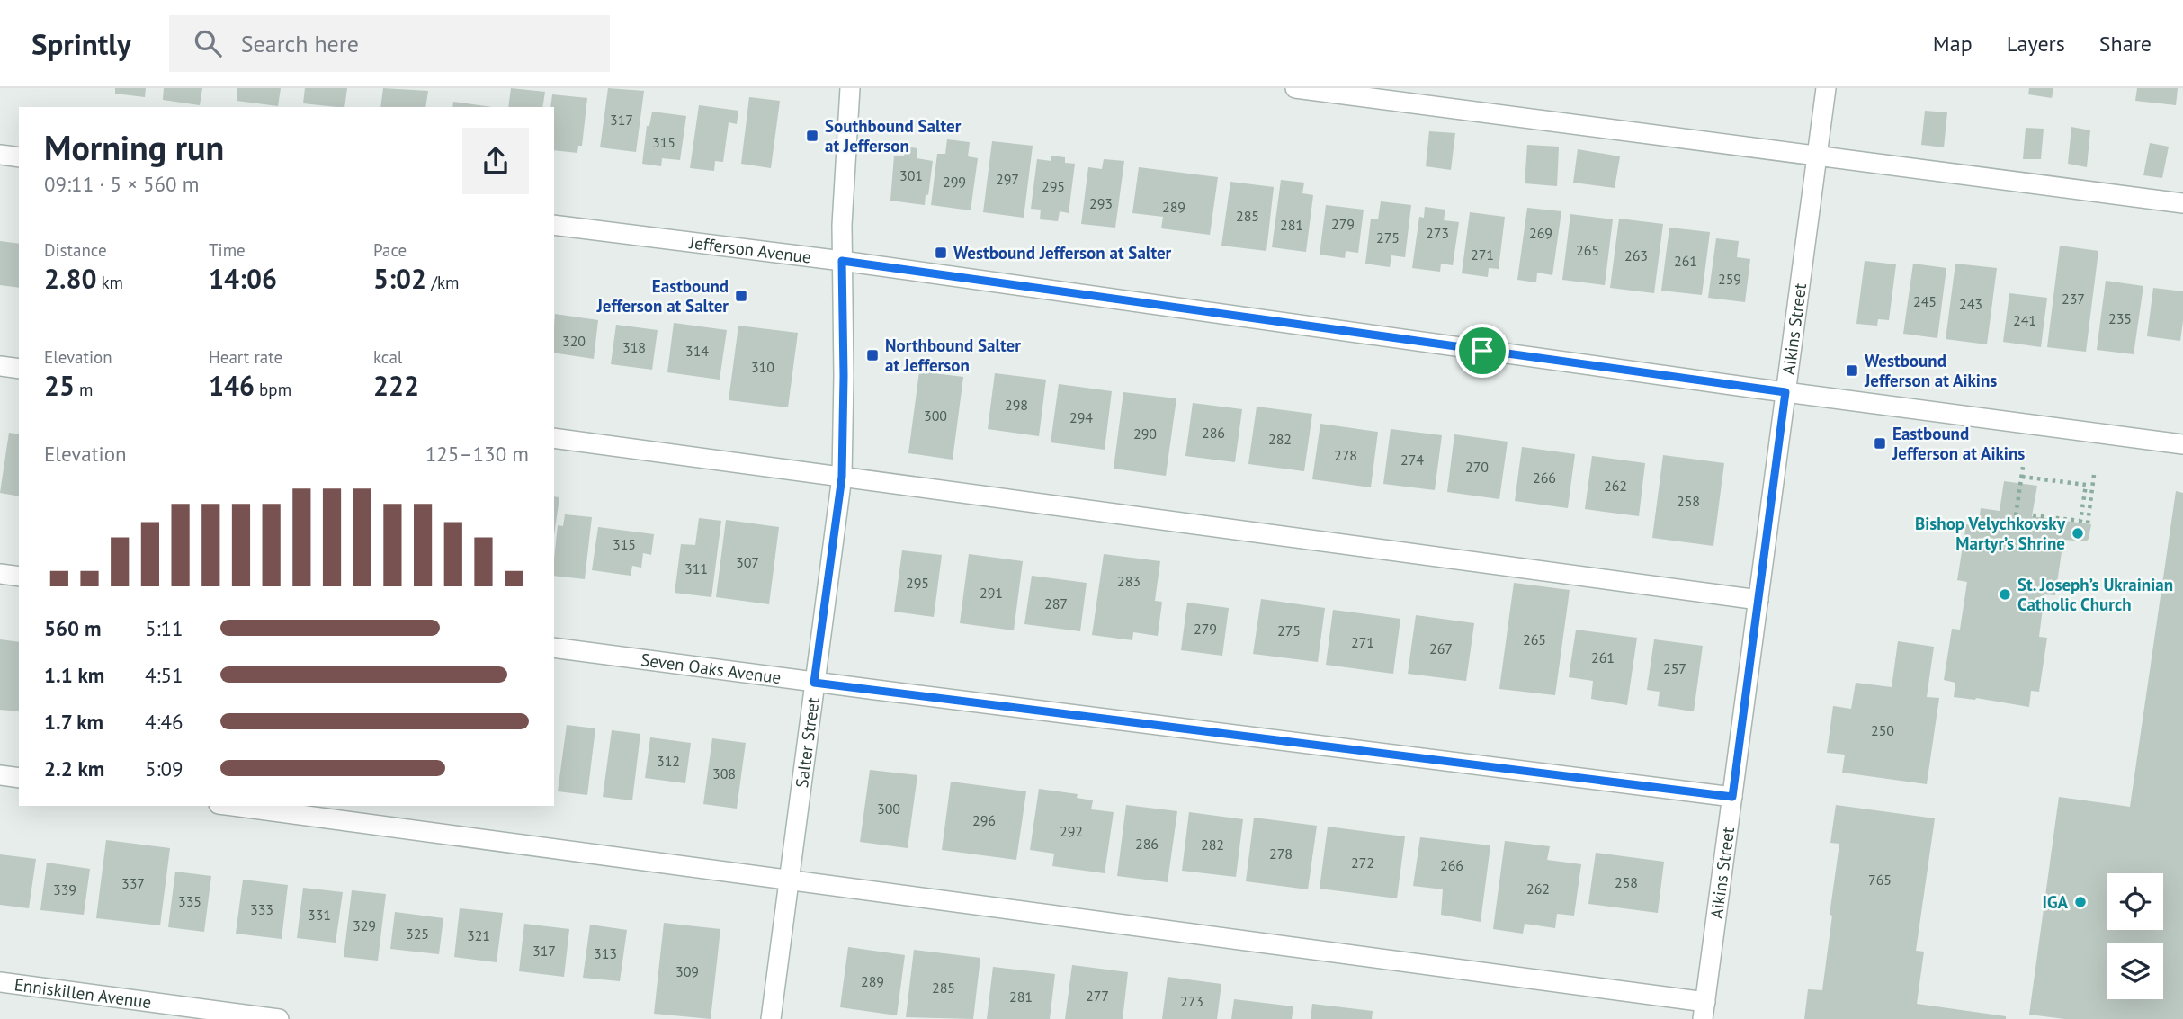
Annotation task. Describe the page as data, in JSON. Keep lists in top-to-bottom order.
{
  "streets": {
    "street": [
      "Jefferson Avenue",
      "Aikins Street",
      "Seven Oaks Avenue",
      "Salter Street",
      "Enniskillen Avenue"
    ]
  },
  "crossings": [
    ["Jefferson Avenue", "Aikins Street"],
    ["Jefferson Avenue", "Salter Street"],
    ["Aikins Street", "Seven Oaks Avenue"],
    ["Seven Oaks Avenue", "Salter Street"]
  ],
  "places": {
    "transit": [
      "Southbound Salter at Jefferson",
      "Westbound Jefferson at Salter",
      "Eastbound Jefferson at Salter",
      "Northbound Salter at Jefferson",
      "Westbound Jefferson at Aikins",
      "Eastbound Jefferson at Aikins"
    ],
    "other": ["Bishop Velychkovsky Martyr’s Shrine", "St. Joseph’s Ukrainian Catholic Church", "IGA"]
  },
  "house_numbers": [
    "317",
    "315",
    "301",
    "297",
    "299",
    "295",
    "293",
    "289",
    "285",
    "279",
    "281",
    "273",
    "269",
    "275",
    "265",
    "271",
    "263",
    "261",
    "259",
    "237",
    "245",
    "243",
    "235",
    "241",
    "320",
    "318",
    "314",
    "310",
    "298",
    "300",
    "294",
    "286",
    "290",
    "282",
    "278",
    "274",
    "270",
    "266",
    "262",
    "258",
    "315",
    "307",
    "311",
    "283",
    "295",
    "291",
    "287",
    "279",
    "275",
    "265",
    "271",
    "267",
    "261",
    "257",
    "250",
    "312",
    "308",
    "300",
    "296",
    "292",
    "286",
    "282",
    "278",
    "272",
    "266",
    "765",
    "258",
    "337",
    "262",
    "339",
    "335",
    "333",
    "331",
    "329",
    "325",
    "321",
    "317",
    "313",
    "309",
    "289",
    "285",
    "277",
    "281",
    "273"
  ],
  "page": {
    "header": "Sprintly",
    "search": "Search here",
    "nav": ["Map", "Layers", "Share"],
    "heading": ["Morning run", "09:11 · 5 × 560 m"],
    "stats": [
      ["Distance", "2.80 km"],
      ["Time", "14:06"],
      ["Pace", "5:02 /km"],
      ["Elevation", "25 m"],
      ["Heart rate", "146 bpm"],
      ["kcal", "222"]
    ],
    "chart": ["Elevation", "125–130 m"],
    "list": [
      {
        "name": "560 m",
        "note": "5:11"
      },
      {
        "name": "1.1 km",
        "note": "4:51"
      },
      {
        "name": "1.7 km",
        "note": "4:46"
      },
      {
        "name": "2.2 km",
        "note": "5:09"
      }
    ]
  }
}
